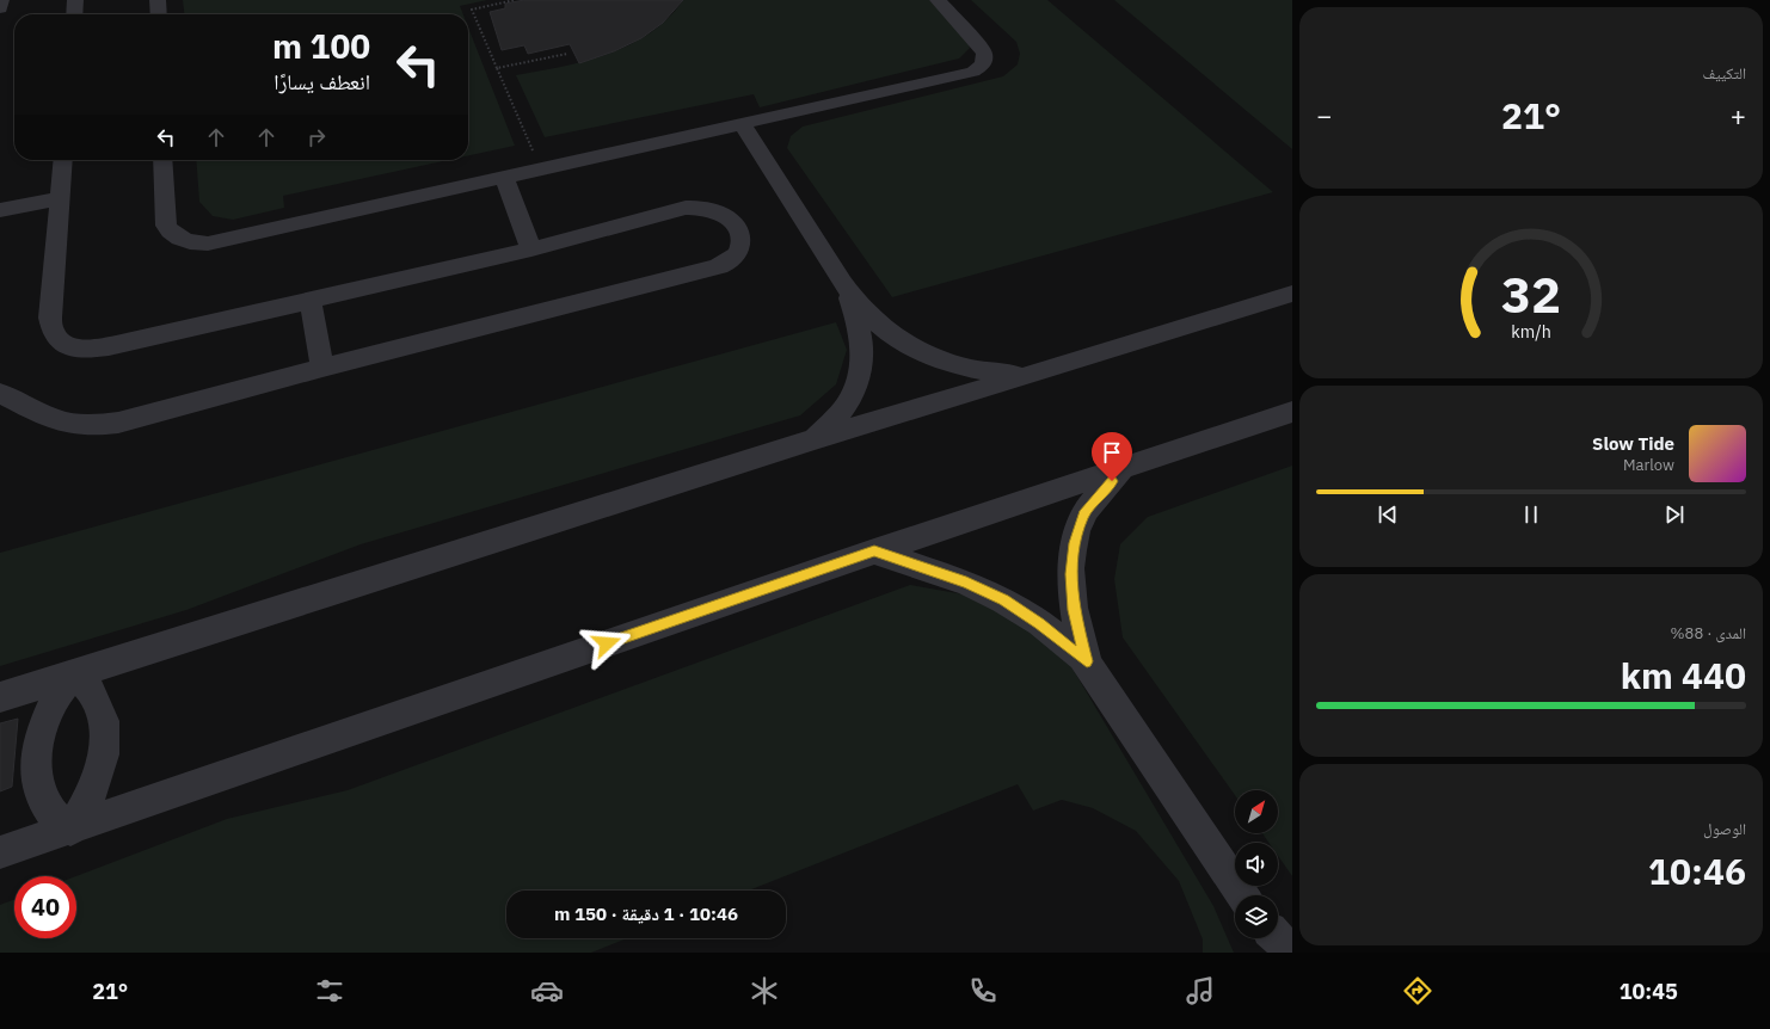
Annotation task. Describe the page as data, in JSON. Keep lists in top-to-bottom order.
{
  "north": "top right",
  "page": {
    "tile": [
      "التكييف",
      ["المدى · 88%", "440 km"],
      ["الوصول", "10:46"]
    ],
    "turn": ["100 m", "انعطف يسارًا"],
    "heat": ["−", "21°", "+"],
    "song": ["Slow Tide", "Marlow"],
    "limit": "40",
    "trip": "10:46 · 1 دقيقة · 150 m",
    "tabs": ["10:45", "21°"],
    "gauge": ["32", "km/h"]
  }
}
